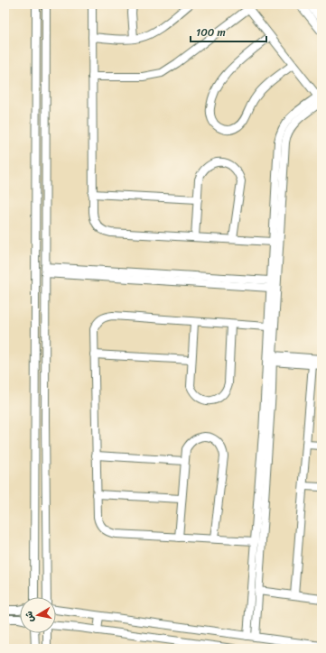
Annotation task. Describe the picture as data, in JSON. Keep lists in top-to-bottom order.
{
  "scale_bar": "100 m",
  "north": "left"
}
